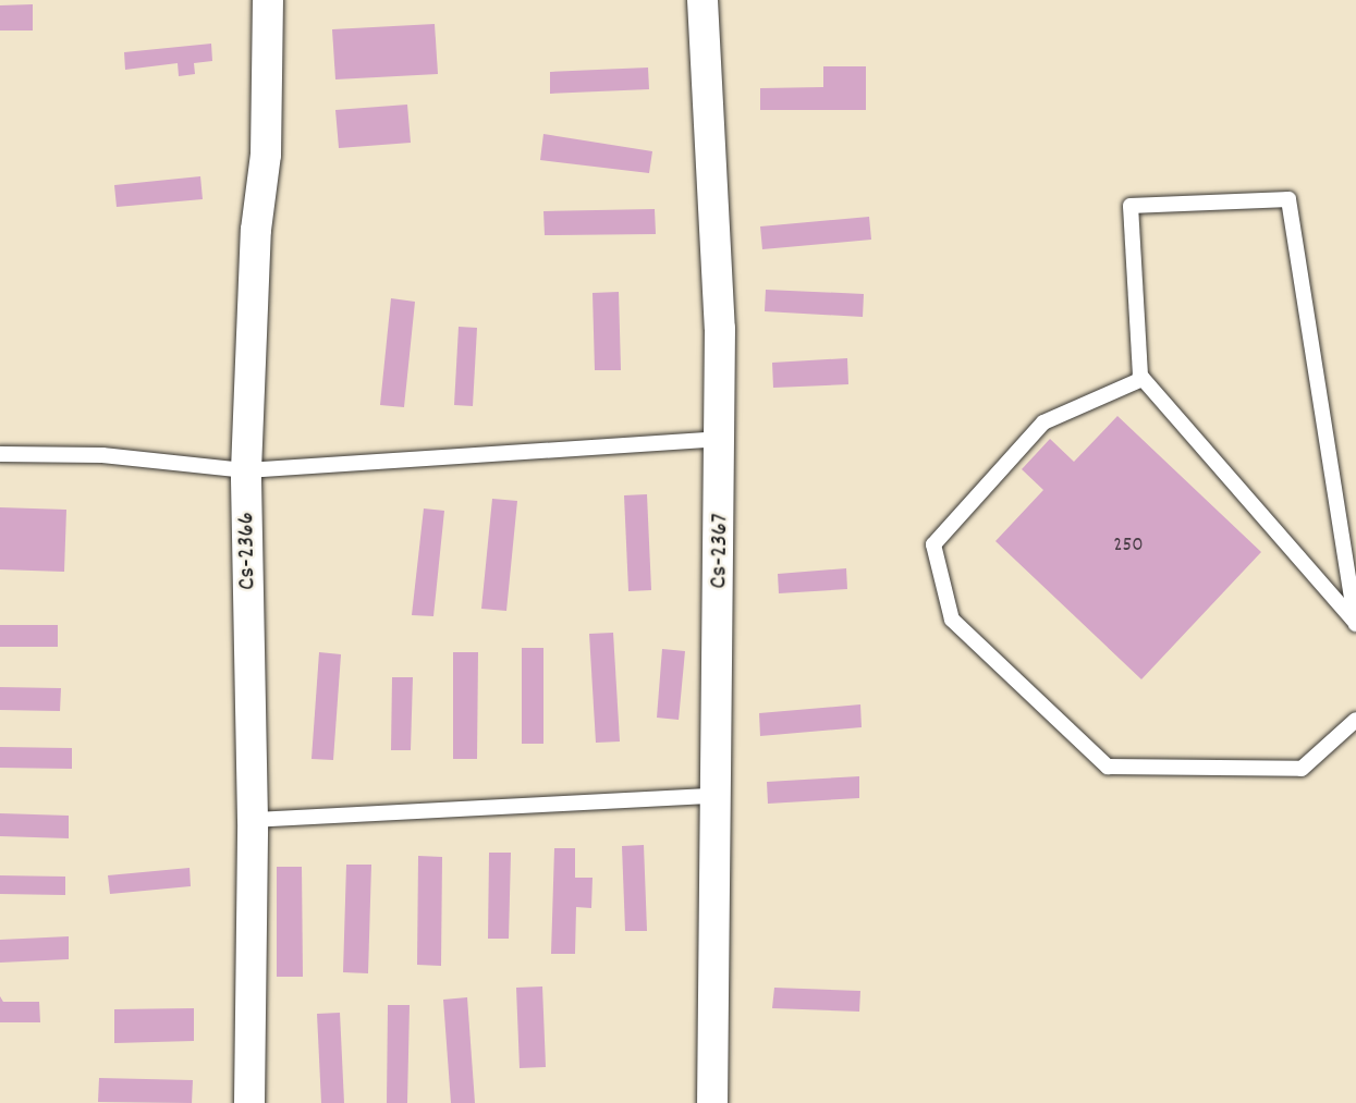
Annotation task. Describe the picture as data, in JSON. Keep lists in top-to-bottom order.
{
  "streets": {
    "street": ["Cs-2366", "Cs-2367"]
  },
  "house_numbers": ["250"]
}
